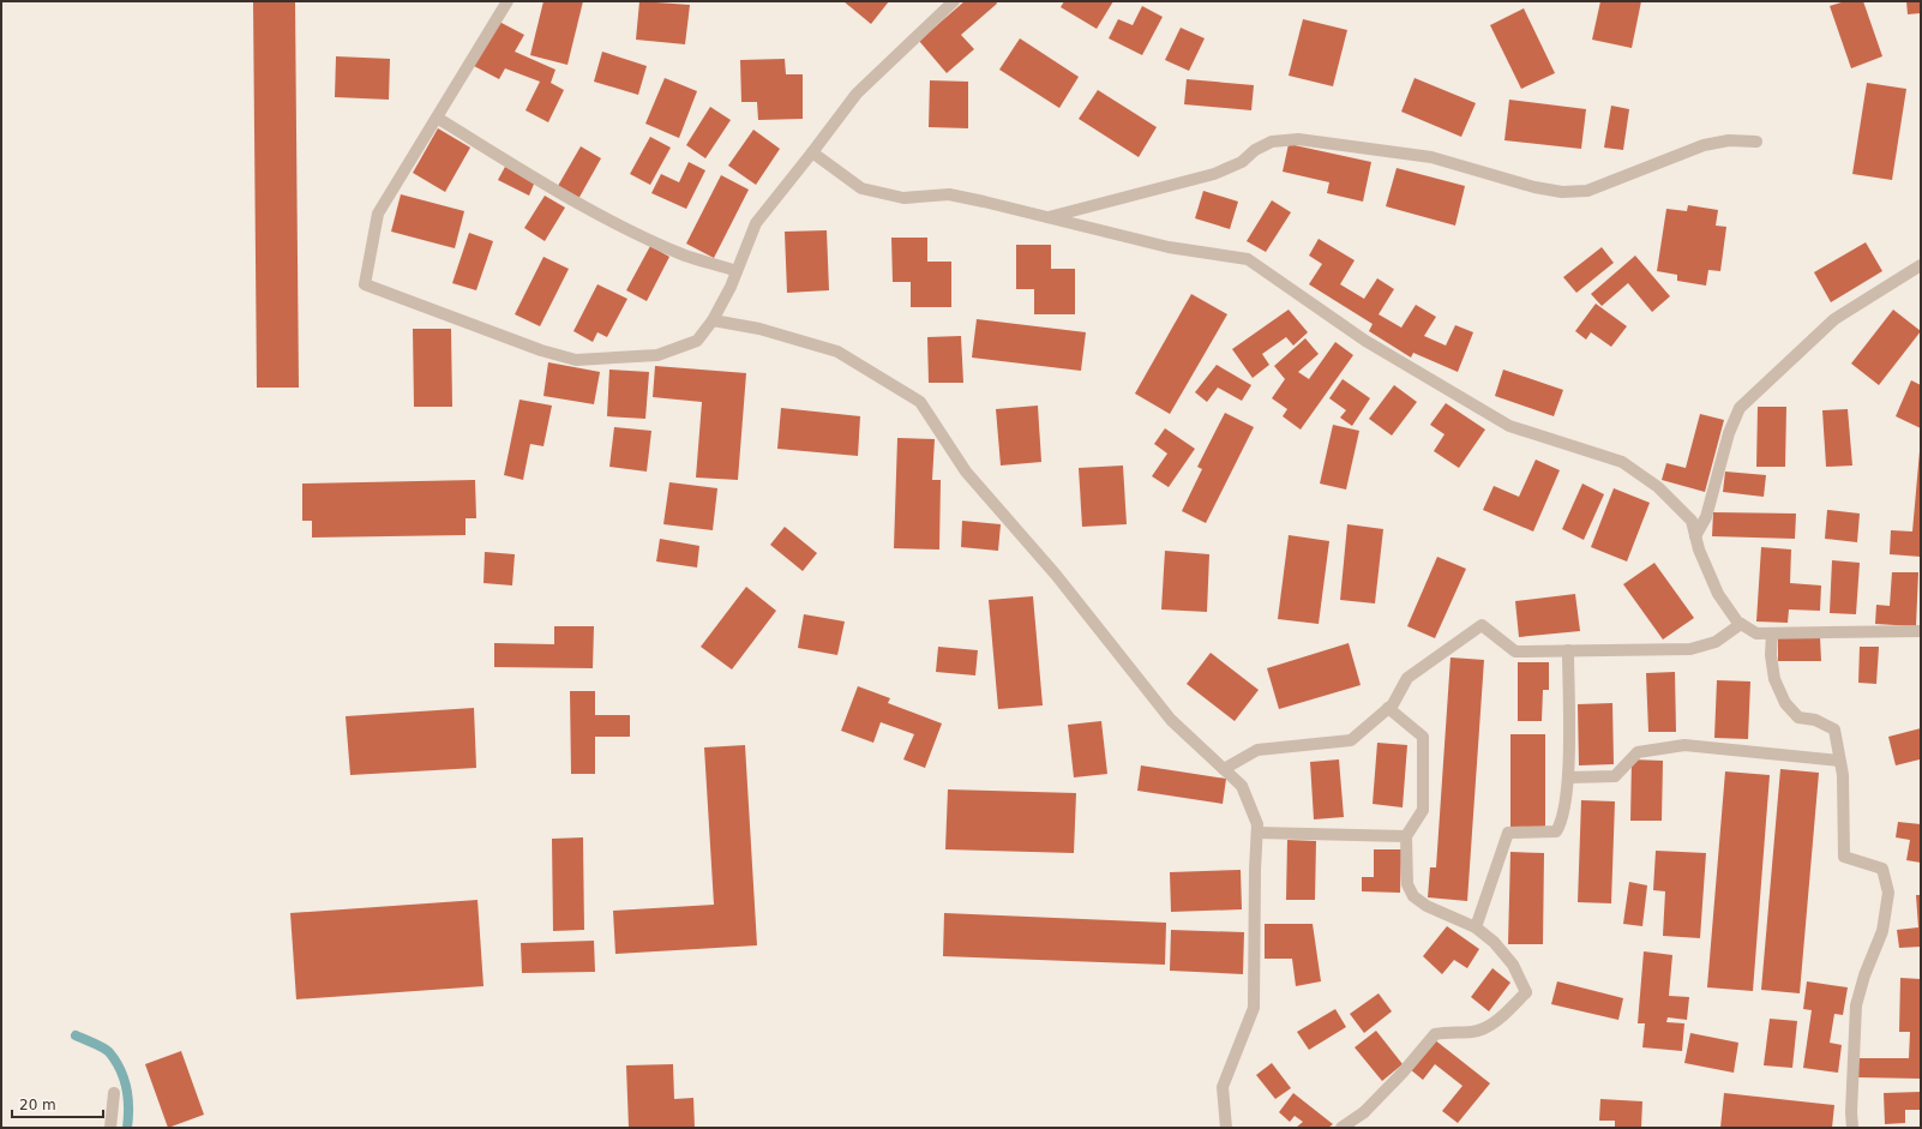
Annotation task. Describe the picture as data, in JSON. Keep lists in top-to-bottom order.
{
  "scale_bar": "20 m"
}
